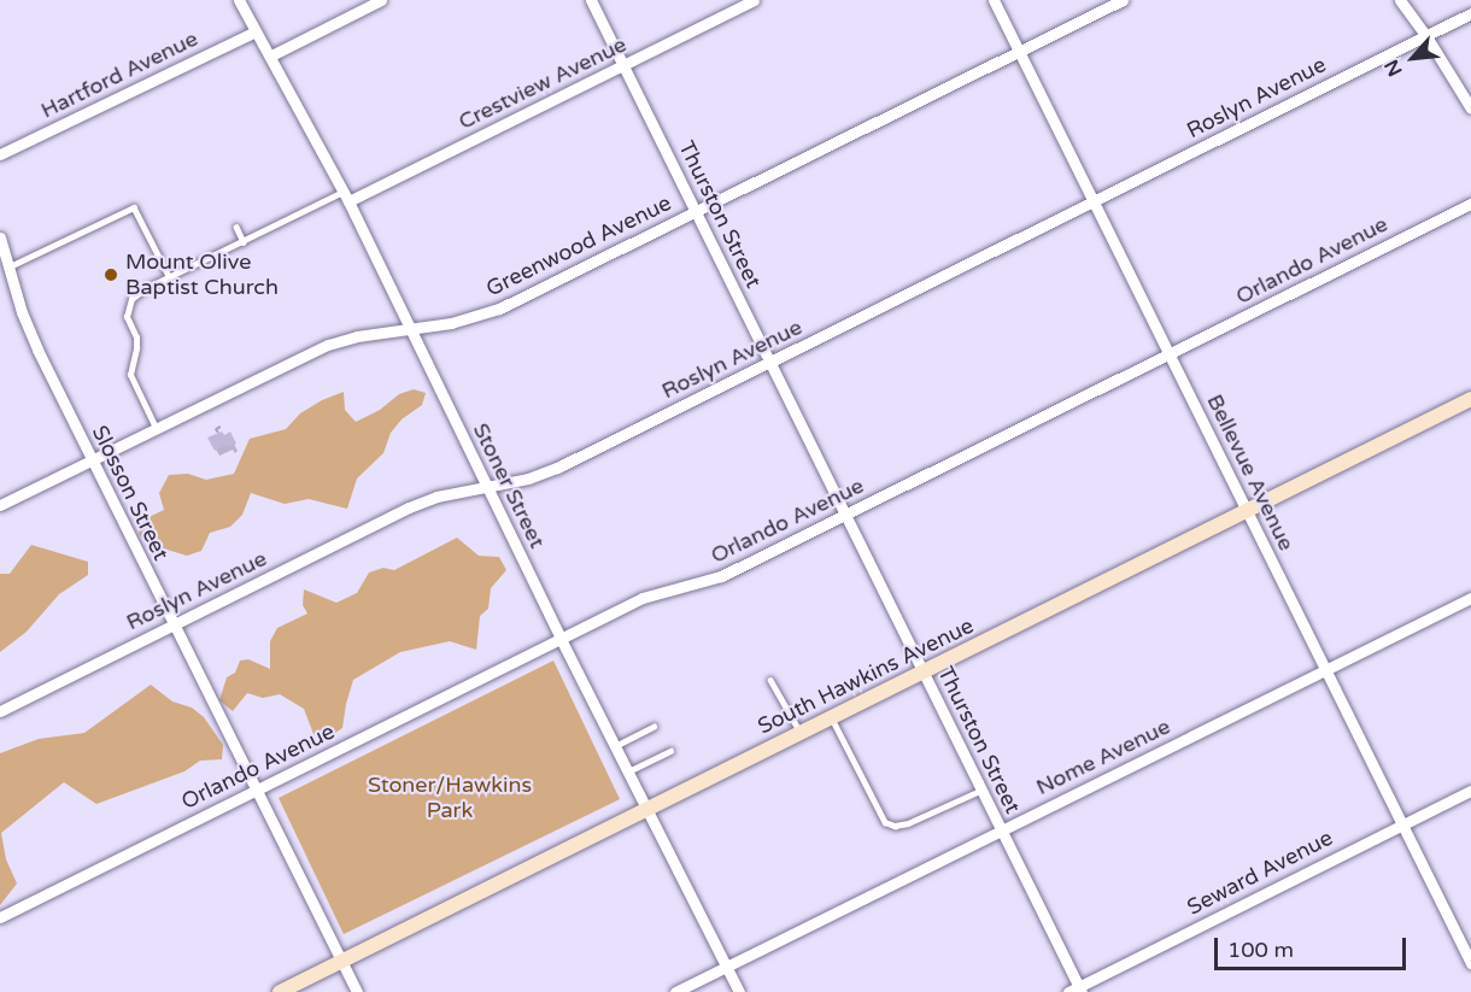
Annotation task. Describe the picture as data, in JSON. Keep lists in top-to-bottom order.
{
  "streets": {
    "street": [
      "Hartford Avenue",
      "Crestview Avenue",
      "Roslyn Avenue",
      "Thurston Street",
      "Greenwood Avenue",
      "Orlando Avenue",
      "Bellevue Avenue",
      "Stoner Street",
      "Slosson Street",
      "South Hawkins Avenue",
      "Nome Avenue",
      "Seward Avenue"
    ]
  },
  "crossings": [
    ["Hartford Avenue", "Stoner Street"],
    ["Crestview Avenue", "Thurston Street"],
    ["Crestview Avenue", "Stoner Street"],
    ["Roslyn Avenue", "Thurston Street"],
    ["Roslyn Avenue", "Bellevue Avenue"],
    ["Roslyn Avenue", "Stoner Street"],
    ["Roslyn Avenue", "Slosson Street"],
    ["Thurston Street", "Greenwood Avenue"],
    ["Thurston Street", "Orlando Avenue"],
    ["Thurston Street", "South Hawkins Avenue"],
    ["Thurston Street", "Nome Avenue"],
    ["Thurston Street", "Seward Avenue"],
    ["Greenwood Avenue", "Bellevue Avenue"],
    ["Greenwood Avenue", "Stoner Street"],
    ["Greenwood Avenue", "Slosson Street"],
    ["Orlando Avenue", "Bellevue Avenue"],
    ["Orlando Avenue", "Stoner Street"],
    ["Orlando Avenue", "Slosson Street"],
    ["Bellevue Avenue", "South Hawkins Avenue"],
    ["Bellevue Avenue", "Nome Avenue"],
    ["Bellevue Avenue", "Seward Avenue"],
    ["Stoner Street", "South Hawkins Avenue"],
    ["Stoner Street", "Nome Avenue"],
    ["Slosson Street", "South Hawkins Avenue"]
  ],
  "parks": ["Stoner/Hawkins Park"],
  "places": ["Mount Olive Baptist Church"],
  "scale_bar": "100 m",
  "north": "bottom left"
}
